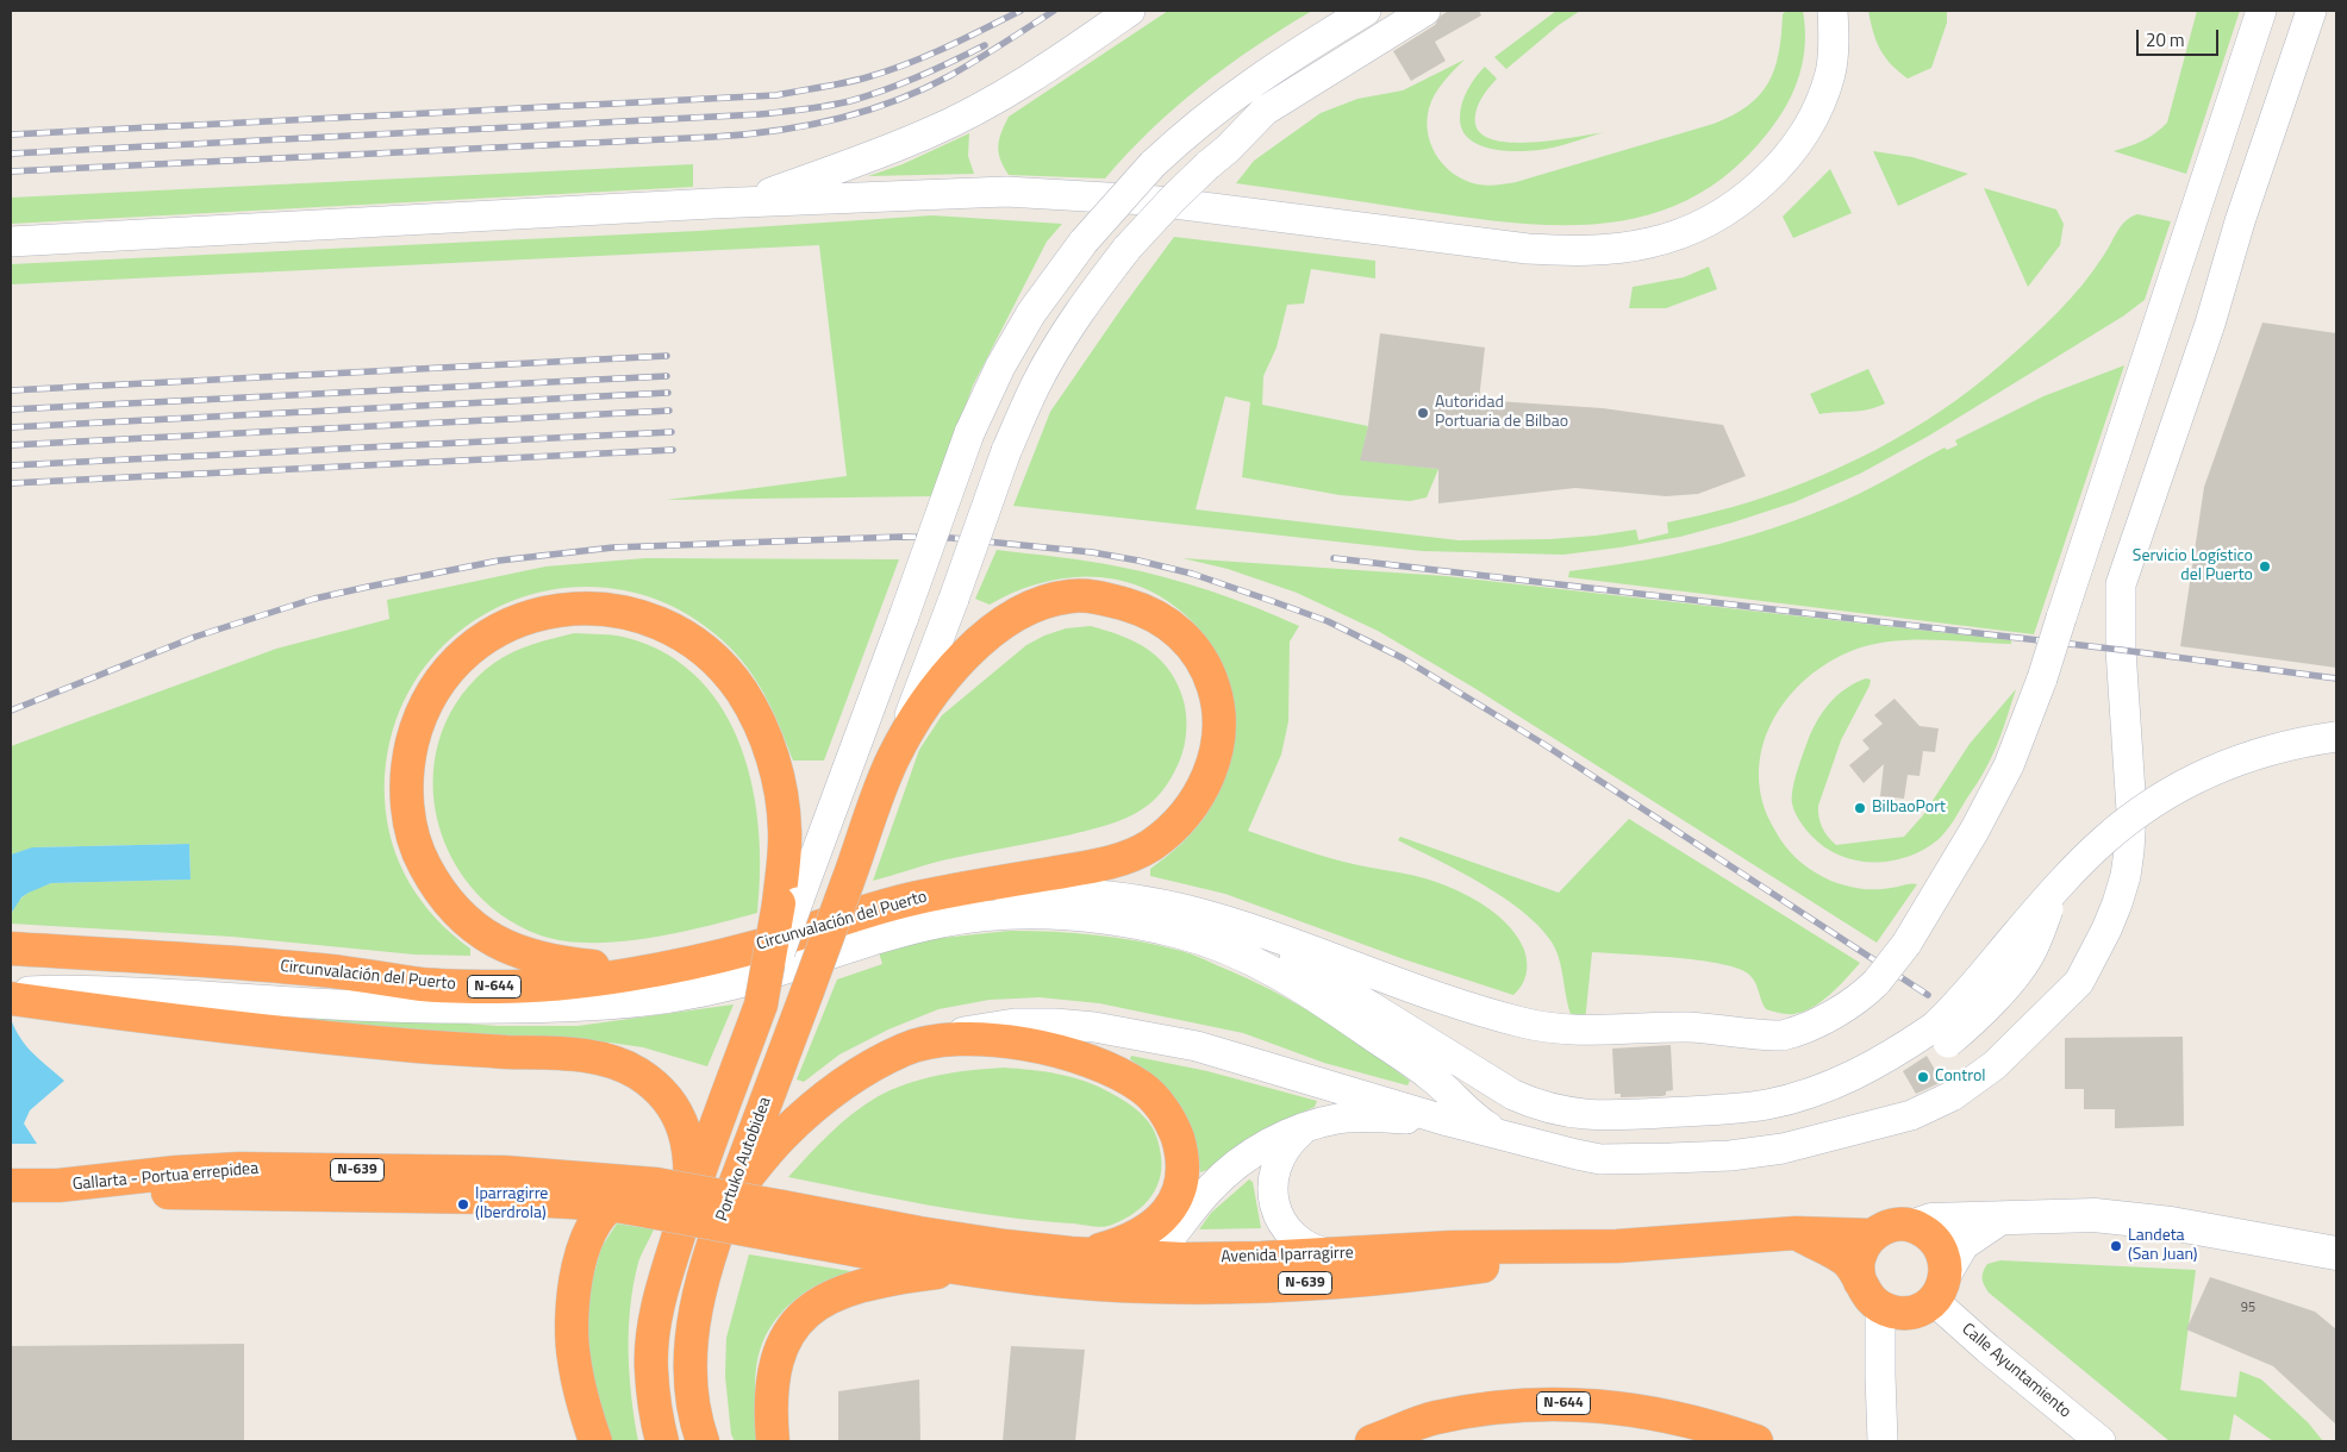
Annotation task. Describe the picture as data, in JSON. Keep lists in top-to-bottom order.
{
  "streets": {
    "highway": [
      "Circunvalación del Puerto",
      "N-644",
      "Portuko Autobidea",
      "N-639",
      "Gallarta - Portua errepidea",
      "Avenida Iparragirre"
    ],
    "street": ["Calle Ayuntamiento"]
  },
  "crossings": [
    ["Circunvalación del Puerto", "Portuko Autobidea"],
    ["N-639", "Gallarta - Portua errepidea"],
    ["N-639", "Avenida Iparragirre"],
    ["Gallarta - Portua errepidea", "Avenida Iparragirre"],
    ["Avenida Iparragirre", "Calle Ayuntamiento"]
  ],
  "places": [
    "Autoridad Portuaria de Bilbao",
    "Servicio Logístico del Puerto",
    "BilbaoPort",
    "Control",
    "Iparragirre (Iberdrola)",
    "Landeta (San Juan)"
  ],
  "house_numbers": ["95"],
  "scale_bar": "20 m"
}
